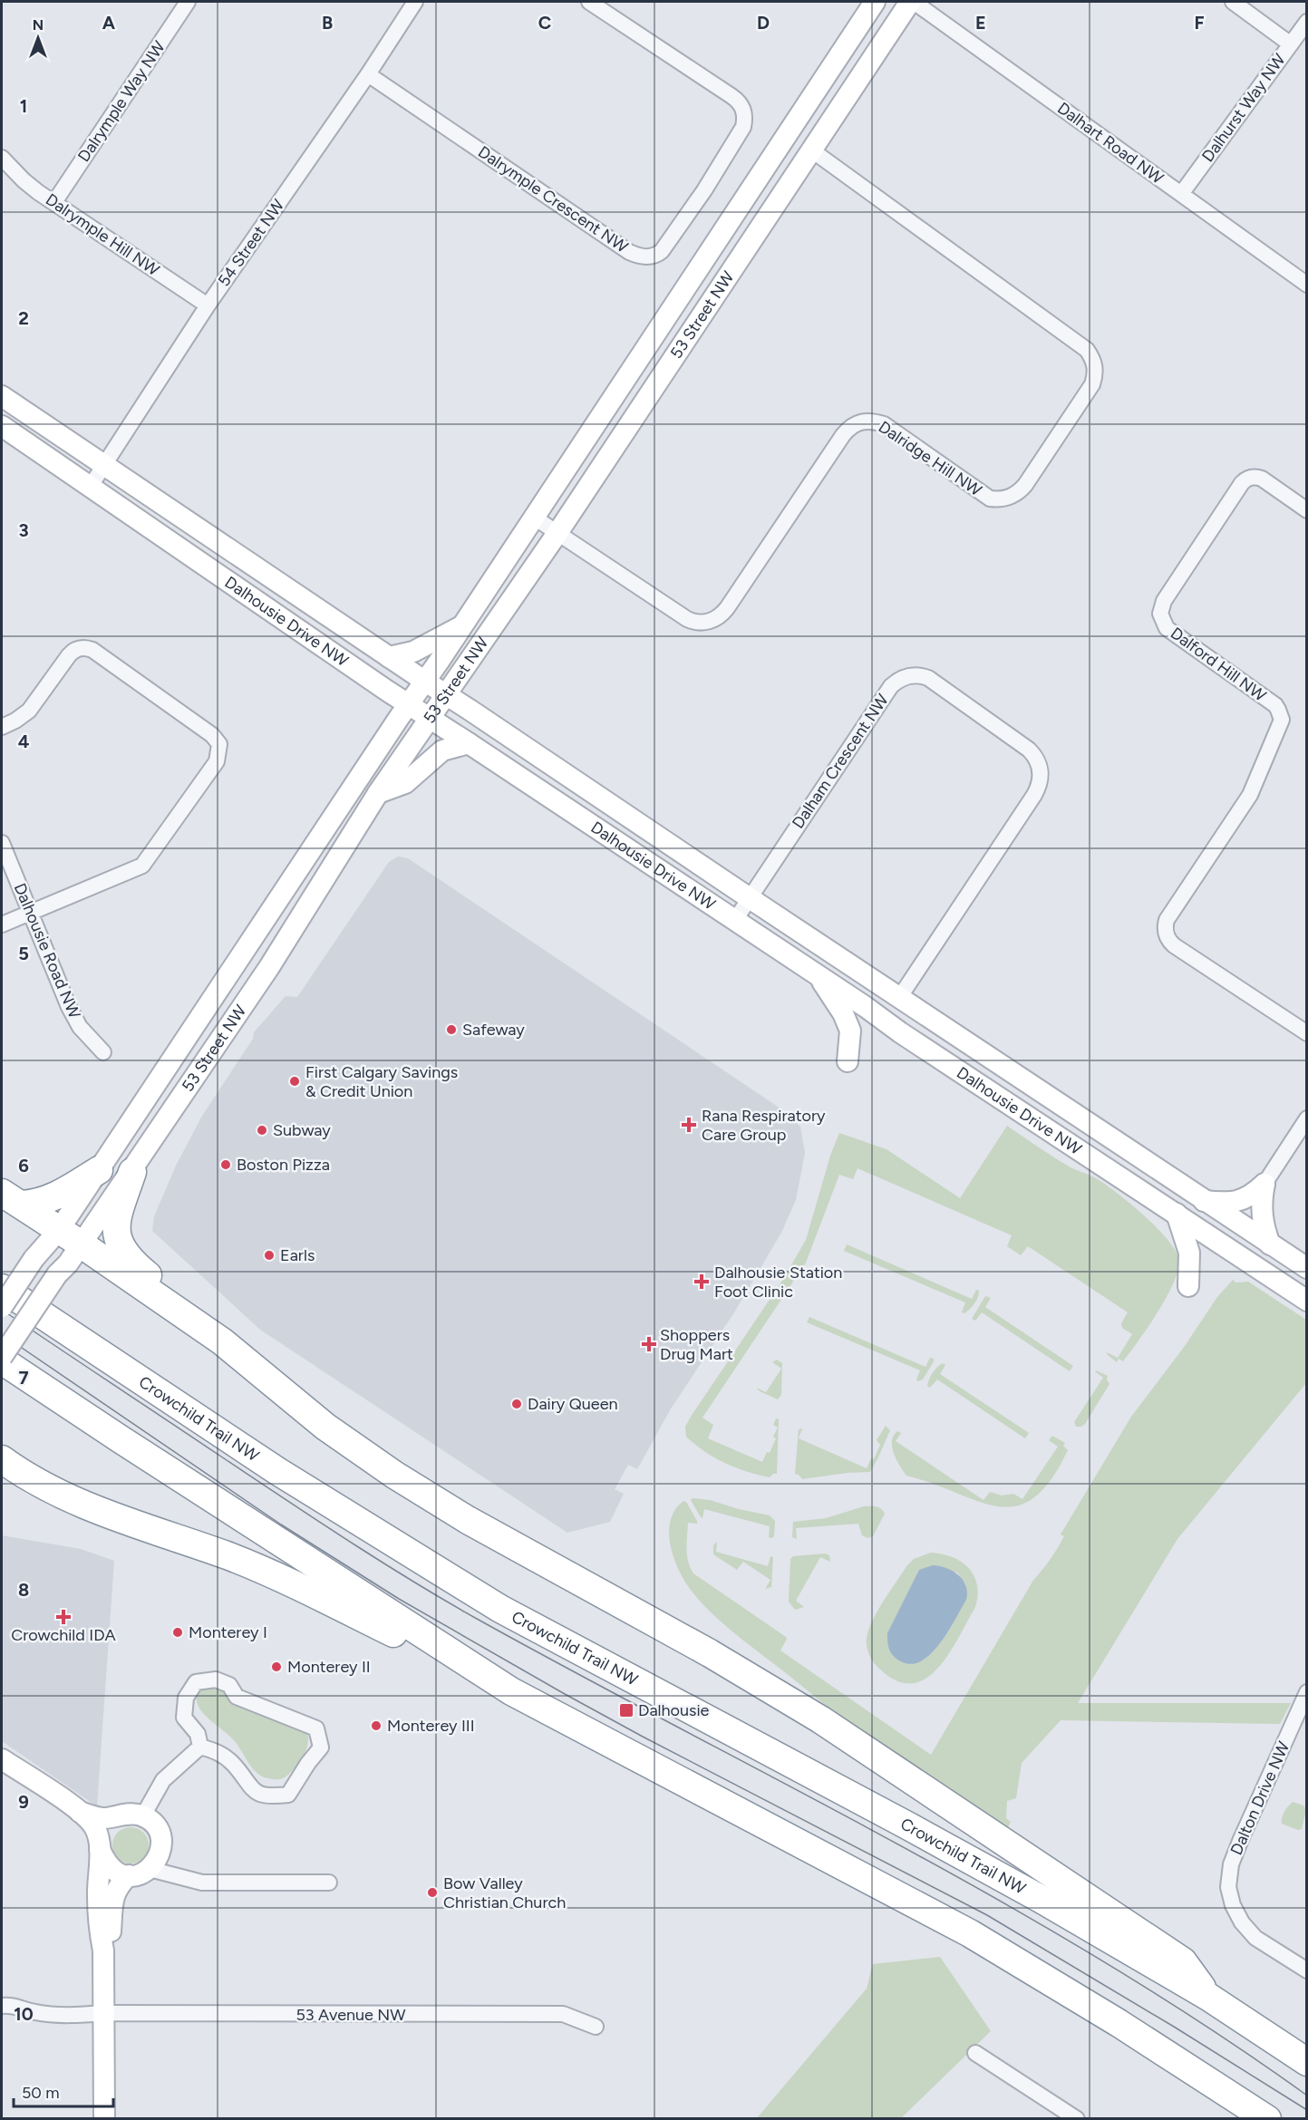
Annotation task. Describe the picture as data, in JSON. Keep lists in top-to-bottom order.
{
  "streets": {
    "highway": ["Crowchild Trail NW"],
    "street": [
      "Dalrymple Way NW",
      "Dalhurst Way NW",
      "Dalhart Road NW",
      "Dalrymple Crescent NW",
      "Dalrymple Hill NW",
      "54 Street NW",
      "53 Street NW",
      "Dalridge Hill NW",
      "Dalhousie Drive NW",
      "Dalford Hill NW",
      "Dalham Crescent NW",
      "Dalhousie Road NW",
      "Dalton Drive NW",
      "53 Avenue NW"
    ]
  },
  "crossings": [
    ["Dalrymple Way NW", "Dalrymple Hill NW"],
    ["Dalhurst Way NW", "Dalhart Road NW"],
    ["Dalhart Road NW", "53 Street NW"],
    ["Dalrymple Crescent NW", "54 Street NW"],
    ["Dalrymple Hill NW", "54 Street NW"],
    ["54 Street NW", "Dalhousie Drive NW"],
    ["53 Street NW", "Dalridge Hill NW"],
    ["53 Street NW", "Dalhousie Drive NW"],
    ["Dalhousie Drive NW", "Dalham Crescent NW"]
  ],
  "places": {
    "other": [
      "Safeway",
      "First Calgary Savings & Credit Union",
      "Subway",
      "Boston Pizza",
      "Earls",
      "Dairy Queen",
      "Monterey I",
      "Monterey II",
      "Monterey III",
      "Bow Valley Christian Church"
    ],
    "health": [
      "Rana Respiratory Care Group",
      "Dalhousie Station Foot Clinic",
      "Shoppers Drug Mart",
      "Crowchild IDA"
    ],
    "transit": ["Dalhousie"]
  },
  "scale_bar": "50 m",
  "north": "top",
  "grid": {
    "columns": [
      "A",
      "B",
      "C",
      "D",
      "E",
      "F"
    ],
    "rows": [
      "1",
      "2",
      "3",
      "4",
      "5",
      "6",
      "7",
      "8",
      "9",
      "10"
    ]
  }
}
